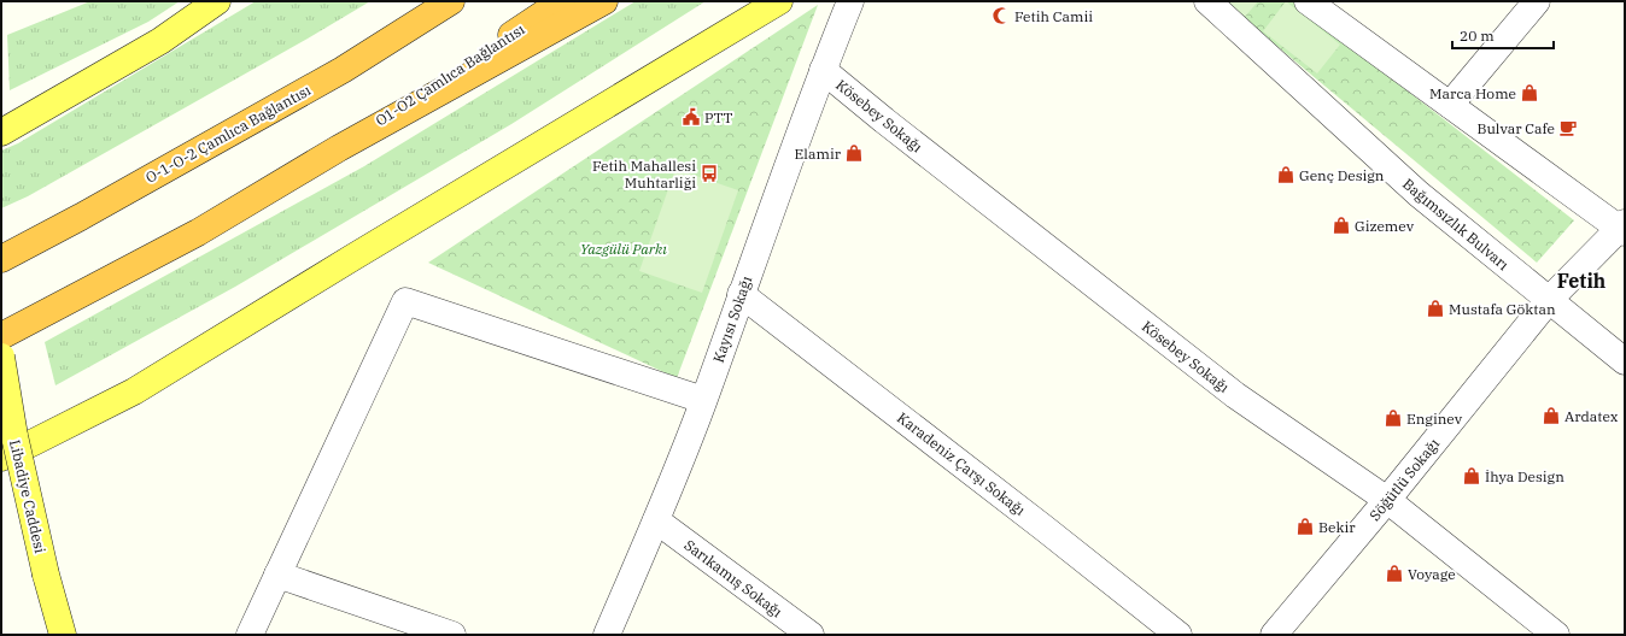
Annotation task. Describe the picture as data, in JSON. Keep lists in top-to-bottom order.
{
  "streets": {
    "highway": ["O1-O2 Çamlıca Bağlantısı", "O-1-O-2 Çamlıca Bağlantısı"],
    "main road": ["Libadiye Caddesi"],
    "street": [
      "Kösebey Sokağı",
      "Bağımsızlık Bulvarı",
      "Kayısı Sokağı",
      "Karadeniz Çarşı Sokağı",
      "Söğütlü Sokağı",
      "Sarıkamış Sokağı"
    ]
  },
  "crossings": [
    ["Kösebey Sokağı", "Kayısı Sokağı"],
    ["Kösebey Sokağı", "Söğütlü Sokağı"],
    ["Bağımsızlık Bulvarı", "Söğütlü Sokağı"],
    ["Kayısı Sokağı", "Karadeniz Çarşı Sokağı"],
    ["Kayısı Sokağı", "Sarıkamış Sokağı"]
  ],
  "districts": ["Fetih"],
  "parks": ["Yazgülü Parkı"],
  "places": {
    "mosque": ["Fetih Camii"],
    "shop": [
      "Marca Home",
      "Elamir",
      "Genç Design",
      "Gizemev",
      "Mustafa Göktan",
      "Ardatex",
      "Enginev",
      "İhya Design",
      "Bekir",
      "Voyage"
    ],
    "public building": ["PTT"],
    "cafe": ["Bulvar Cafe"],
    "bus stop": ["Fetih Mahallesi Muhtarliği"]
  },
  "scale_bar": "20 m"
}
